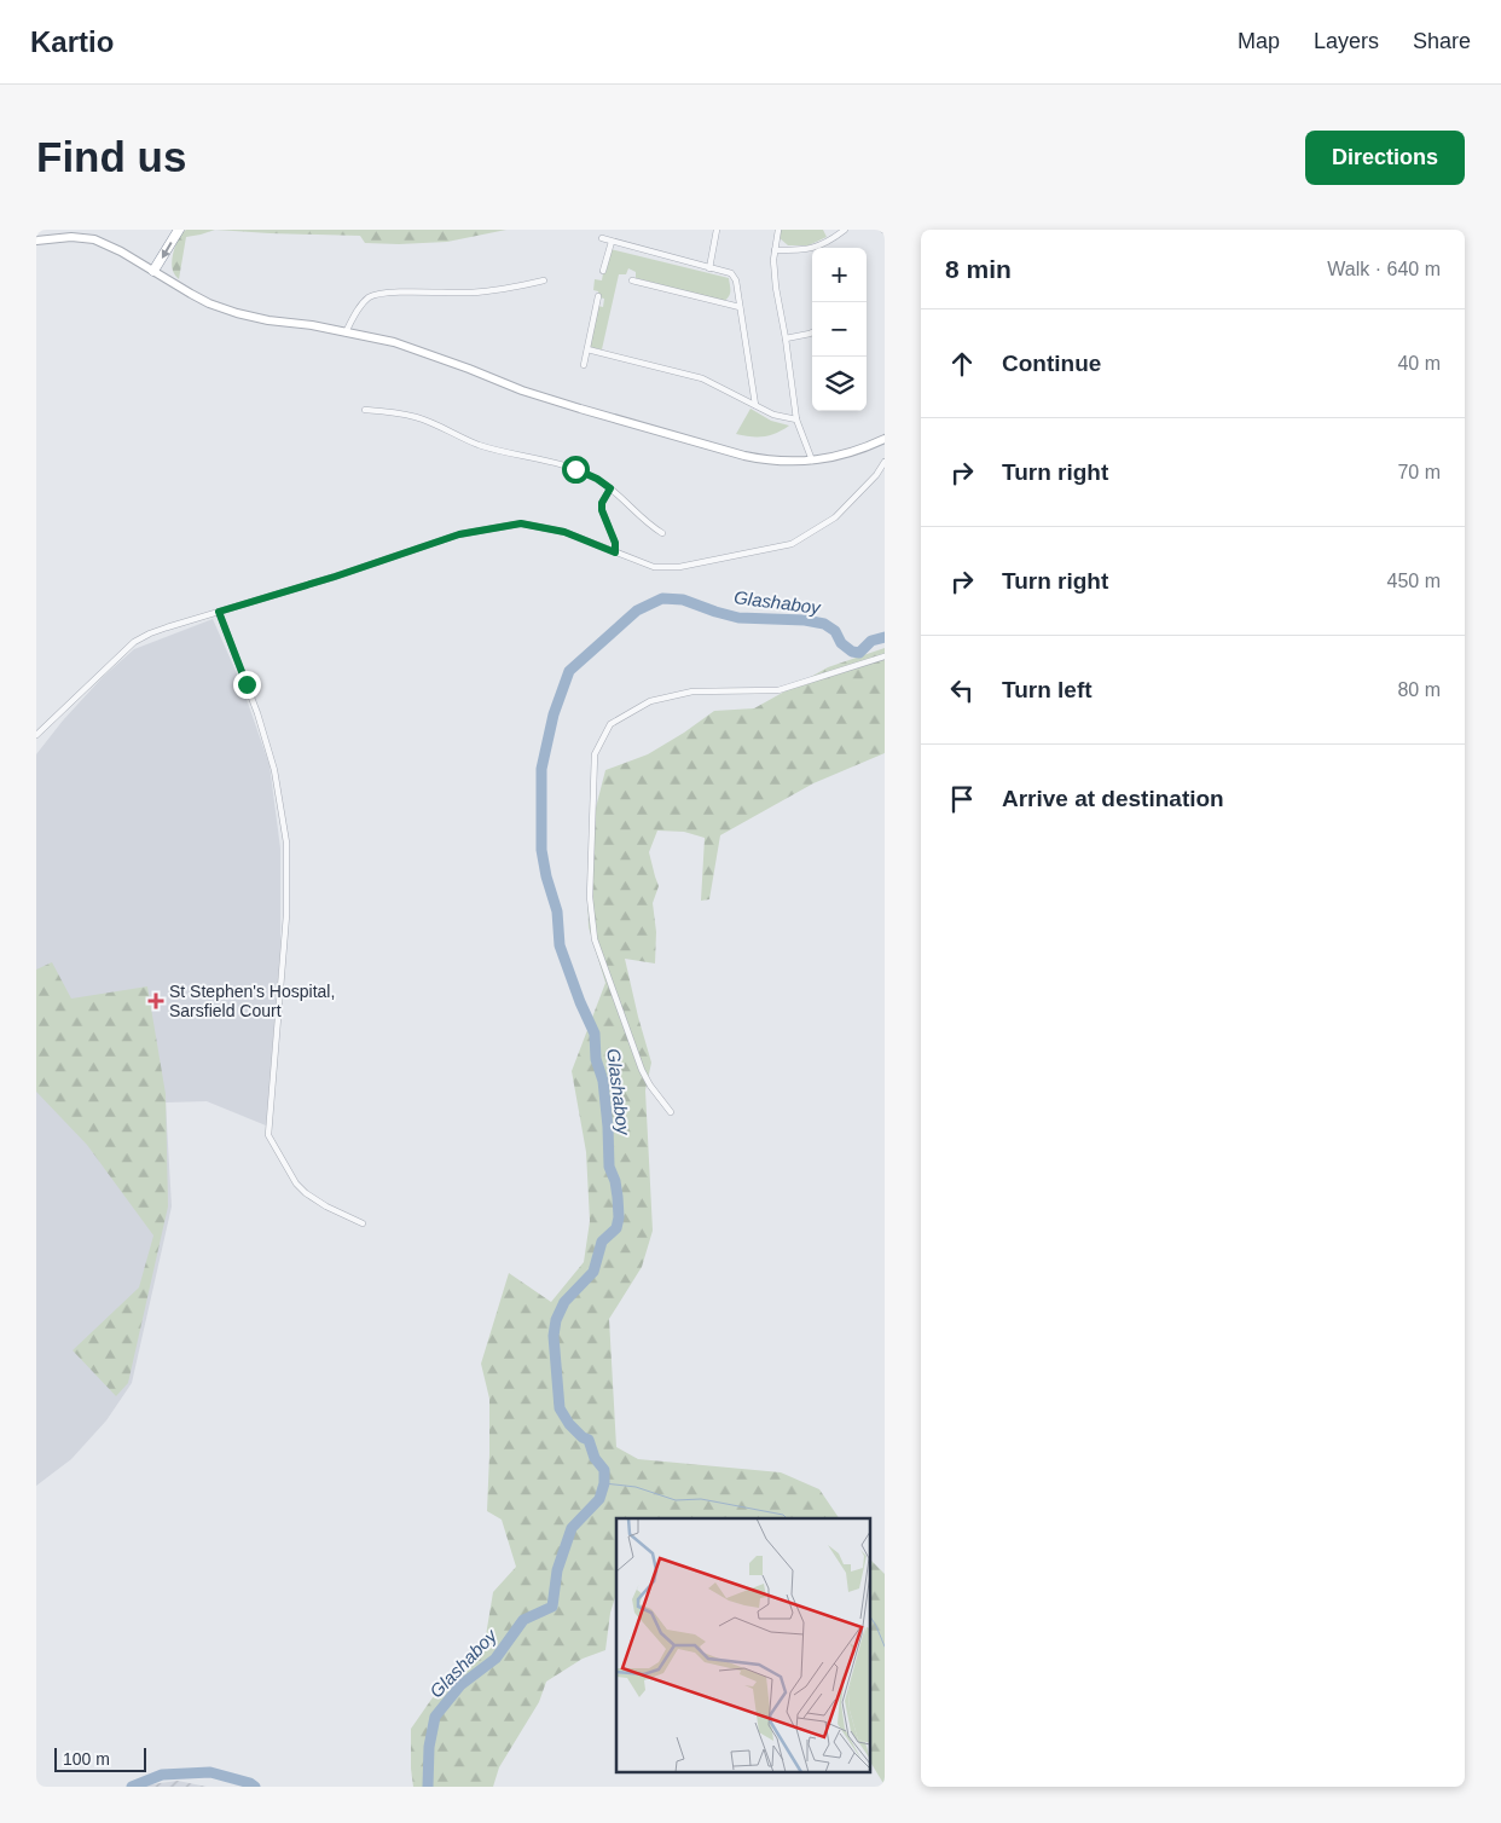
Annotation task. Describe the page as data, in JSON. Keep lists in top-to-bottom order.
{
  "water": ["Glashaboy"],
  "places": {
    "health": ["St Stephen's Hospital, Sarsfield Court"]
  },
  "scale_bar": "100 m",
  "page": {
    "header": "Kartio",
    "nav": ["Map", "Layers", "Share"],
    "buttons": "Directions",
    "title": "Find us",
    "heading": ["8 min", "Walk · 640 m"],
    "map_buttons": ["+", "−"],
    "list": [
      ["Continue", "40 m"],
      ["Turn right", "70 m"],
      ["Turn right", "450 m"],
      ["Turn left", "80 m"],
      "Arrive at destination"
    ],
    "scale": "100 m"
  }
}
